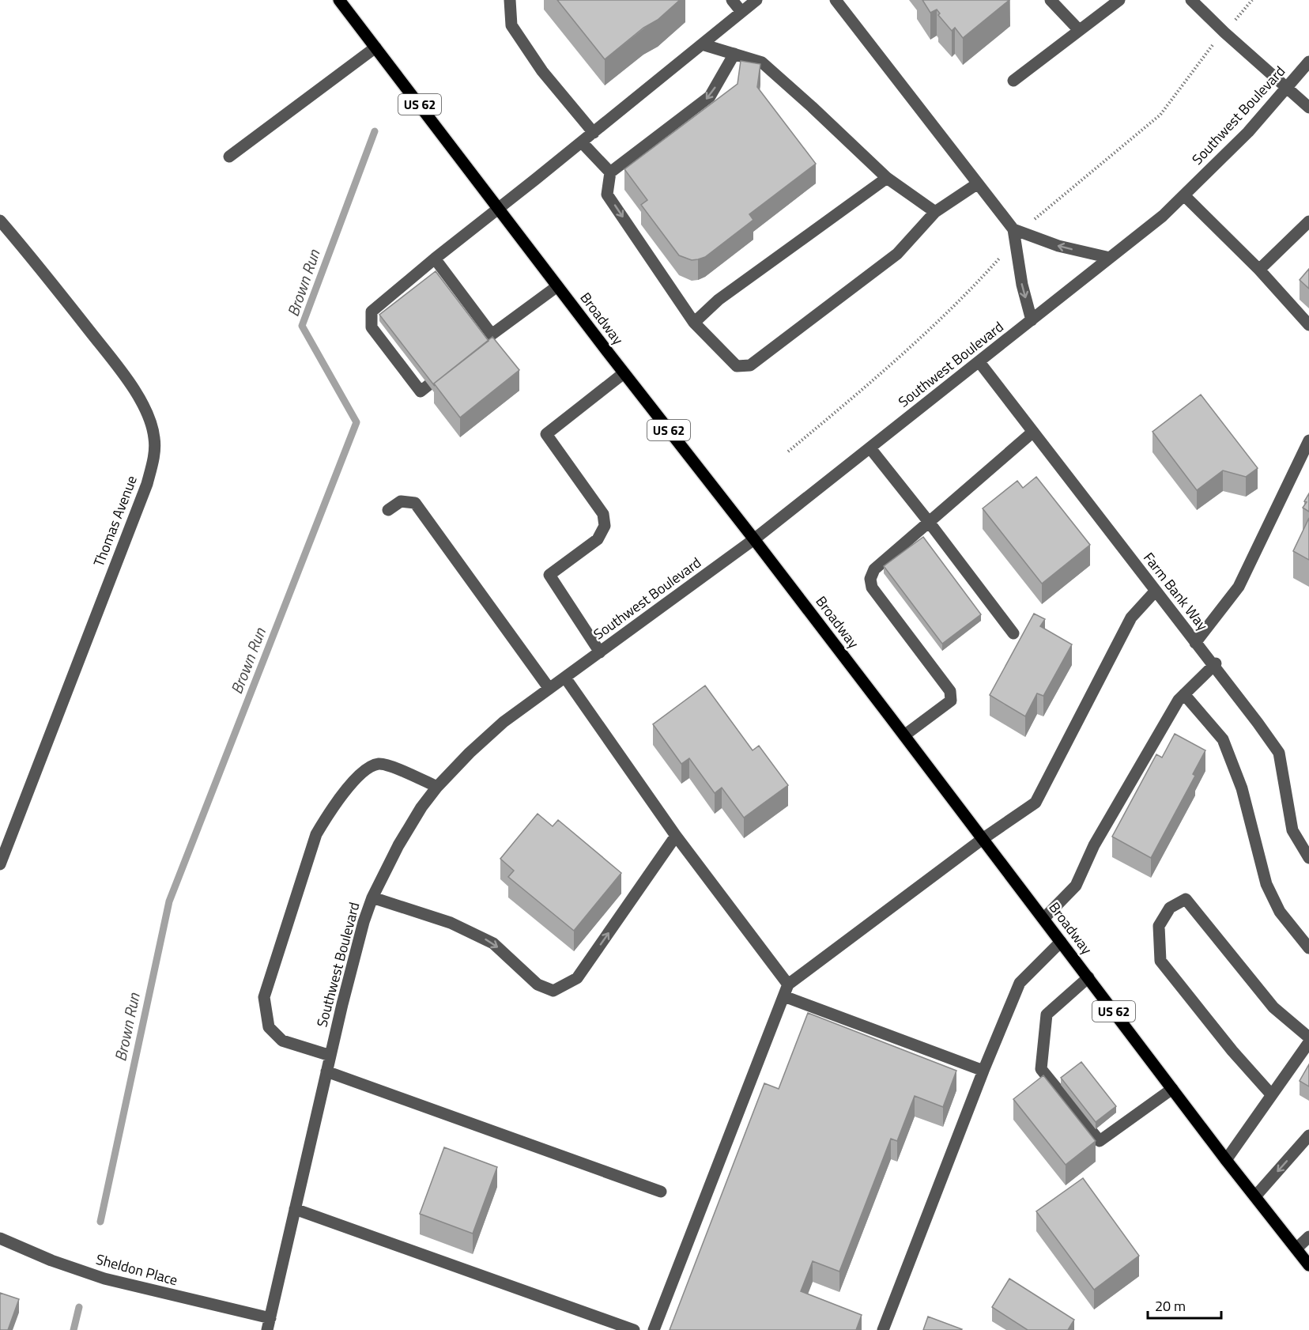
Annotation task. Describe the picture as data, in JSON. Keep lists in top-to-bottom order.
{
  "streets": {
    "main road": ["US 62", "Broadway"],
    "street": [
      "Southwest Boulevard",
      "Thomas Avenue",
      "Farm Bank Way",
      "Sheldon Place"
    ]
  },
  "crossings": [
    ["Southwest Boulevard", "Broadway"],
    ["Southwest Boulevard", "Farm Bank Way"],
    ["Southwest Boulevard", "Sheldon Place"]
  ],
  "water": ["Brown Run"],
  "scale_bar": "20 m"
}
